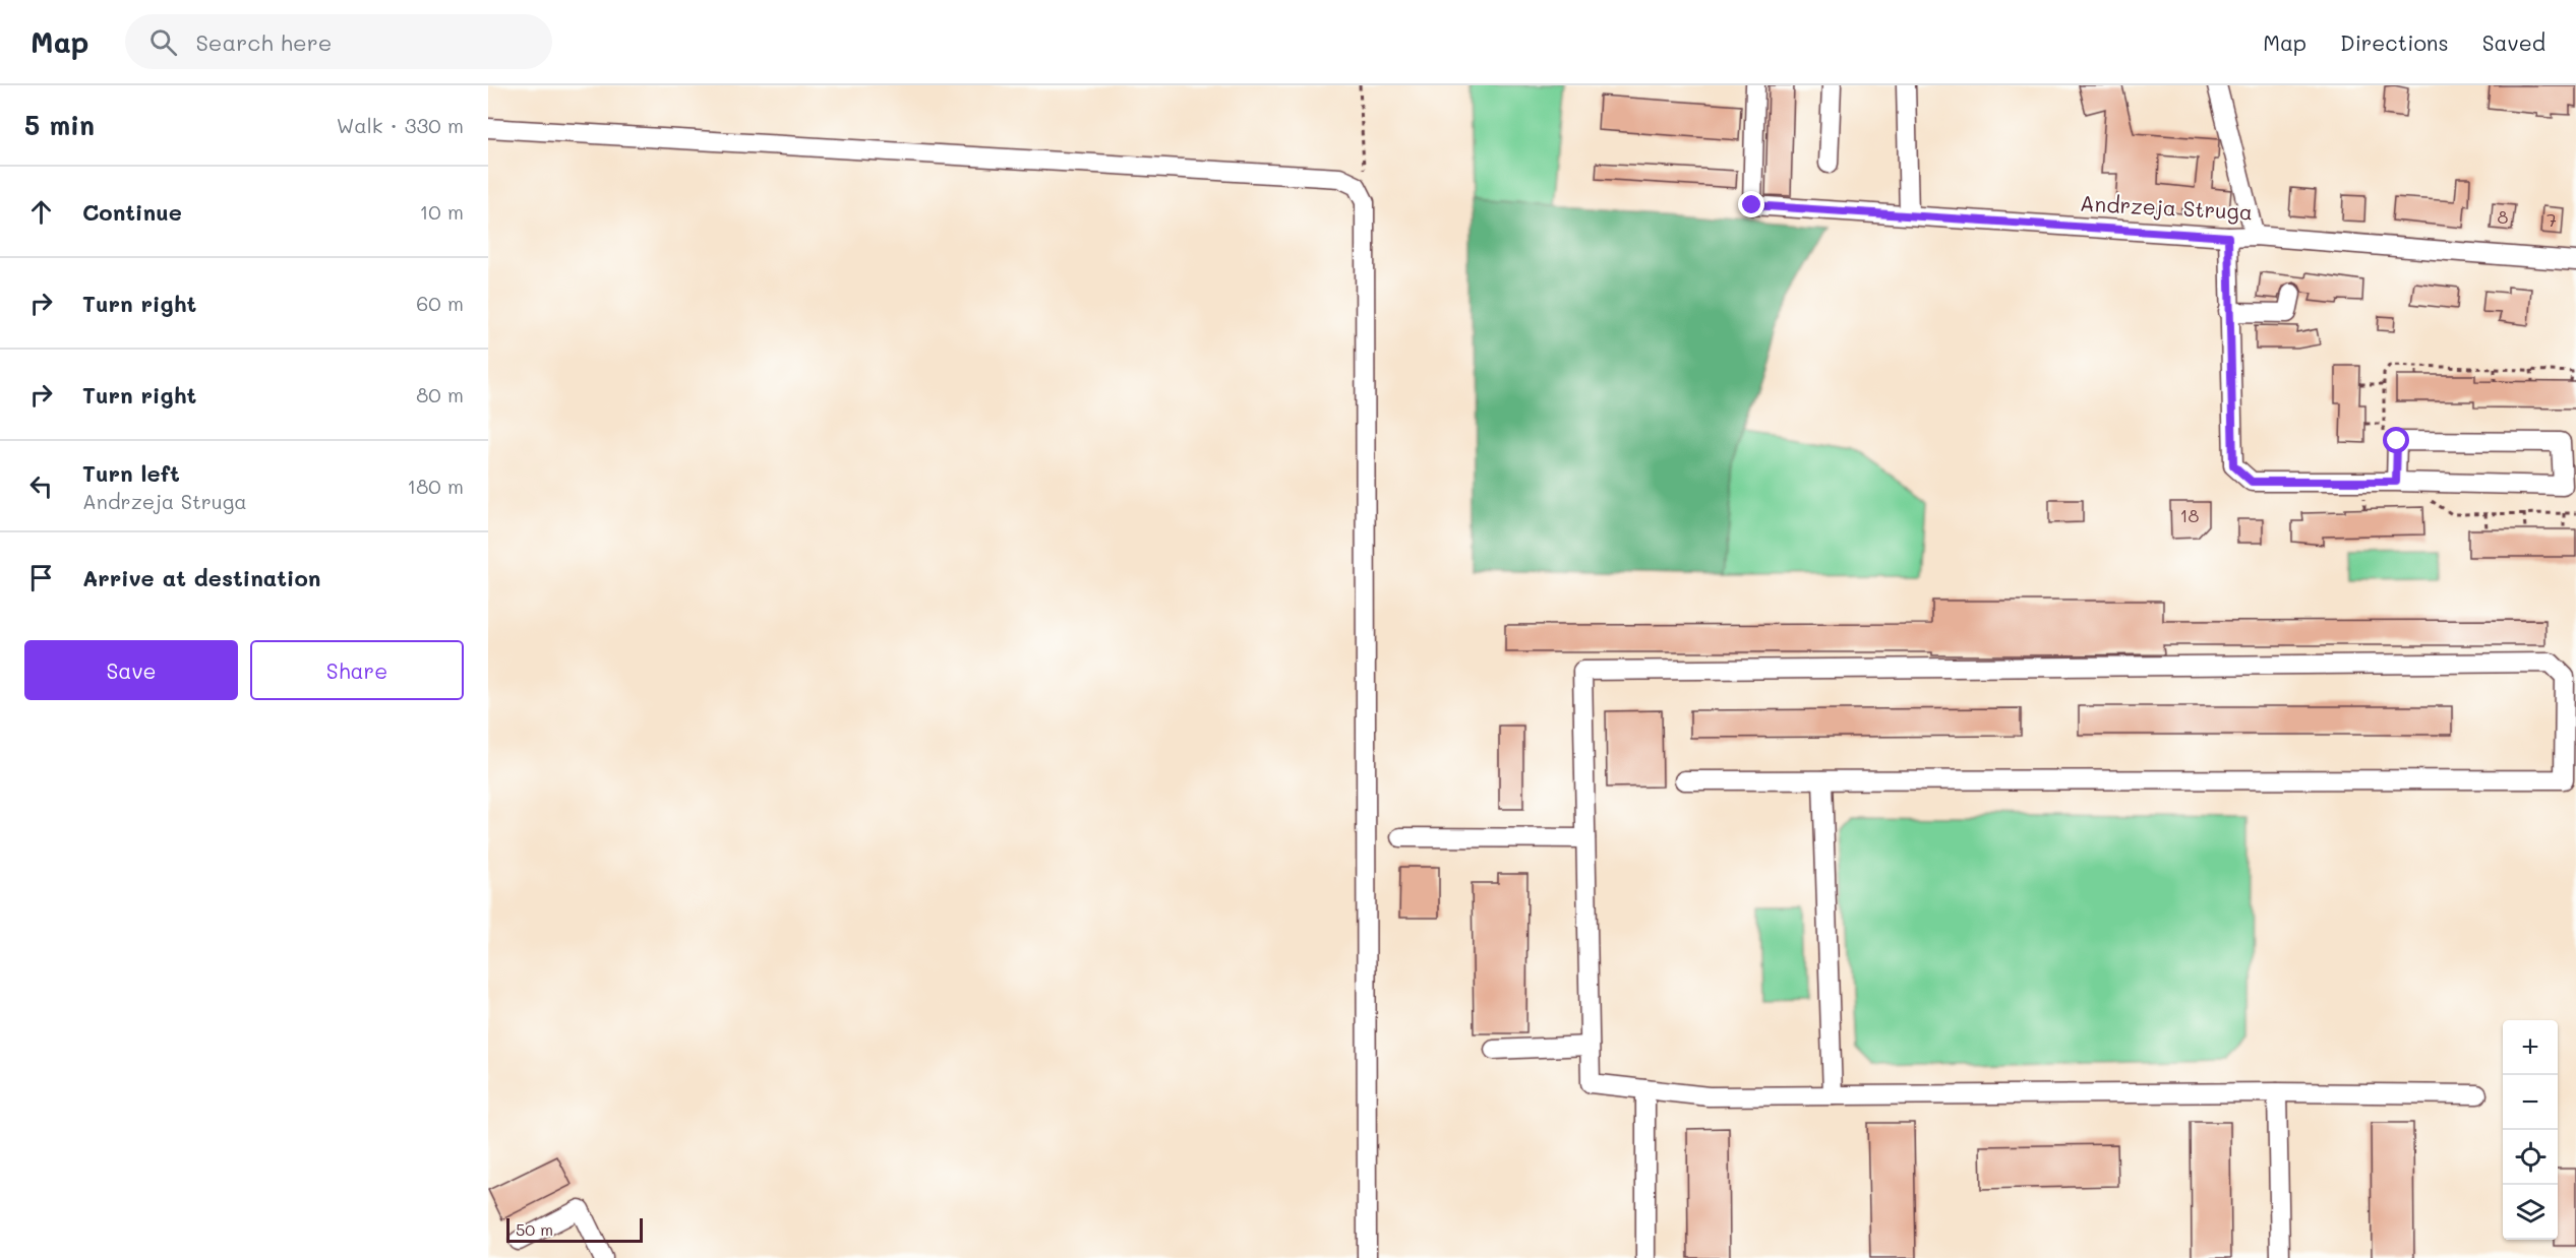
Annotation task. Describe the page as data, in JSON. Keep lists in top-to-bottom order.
{
  "streets": {
    "street": ["Andrzeja Struga"]
  },
  "house_numbers": ["8", "7", "18"],
  "scale_bar": "50 m",
  "page": {
    "header": "Map",
    "search": "Search here",
    "nav": ["Map", "Directions", "Saved"],
    "heading": ["5 min", "Walk · 330 m"],
    "list": [
      ["Continue", "10 m"],
      ["Turn right", "60 m"],
      ["Turn right", "80 m"],
      ["Turn left", "Andrzeja Struga", "180 m"],
      "Arrive at destination"
    ],
    "buttons": ["Save", "Share"],
    "map_buttons": ["+", "−"],
    "scale": "50 m"
  }
}
